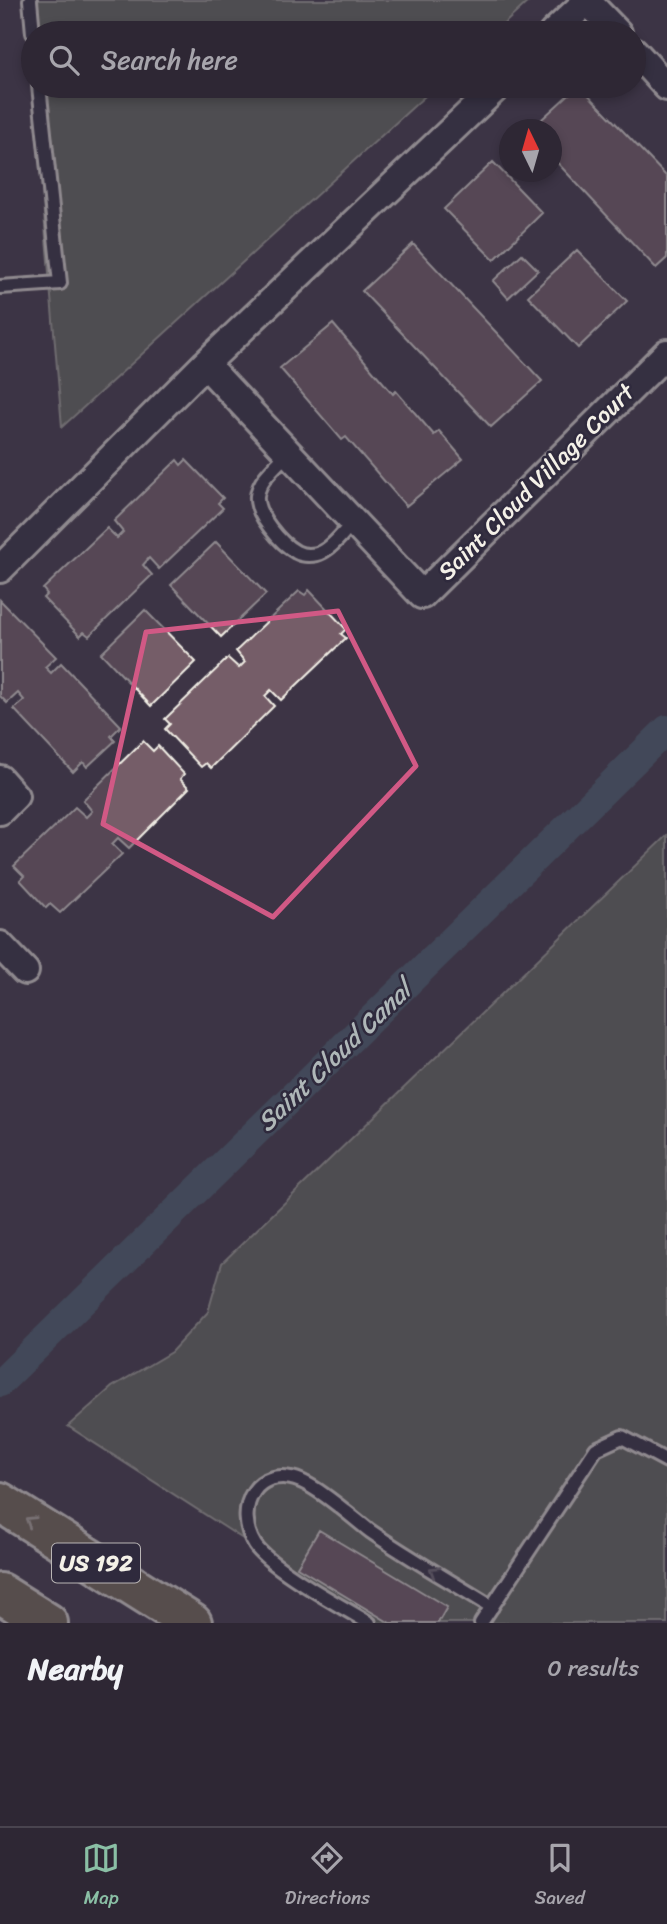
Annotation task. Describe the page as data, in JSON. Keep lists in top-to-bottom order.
{
  "streets": {
    "highway": ["US 192"],
    "street": ["Saint Cloud Village Court"]
  },
  "water": ["Saint Cloud Canal"],
  "north": "top",
  "page": {
    "search": "Search here",
    "heading": ["Nearby", "0 results"],
    "nav": ["Map", "Directions", "Saved"]
  }
}
